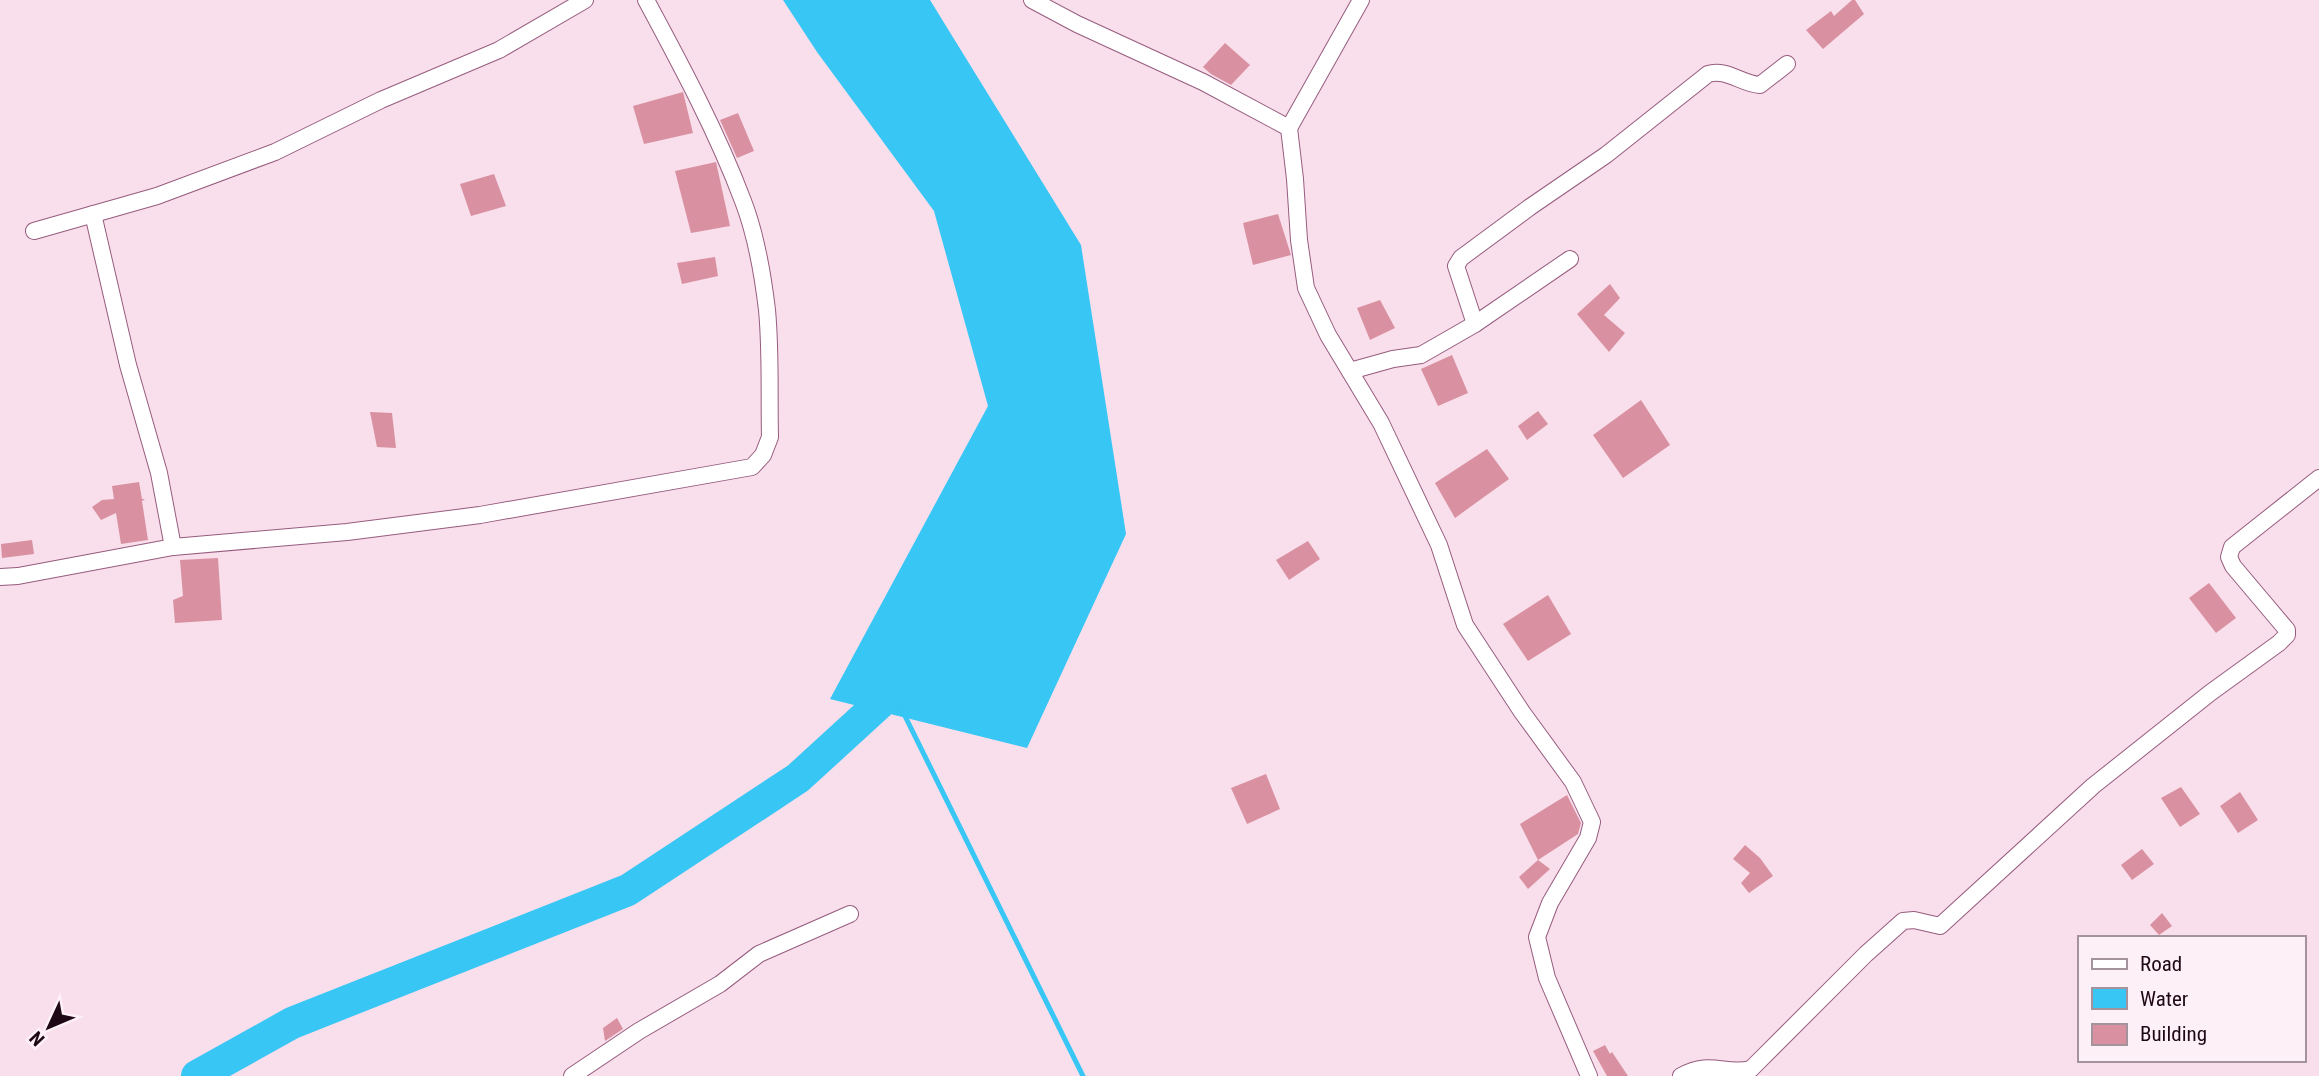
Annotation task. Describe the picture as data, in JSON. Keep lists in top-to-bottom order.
{
  "legend": ["Road", "Water", "Building"],
  "north": "bottom left"
}
